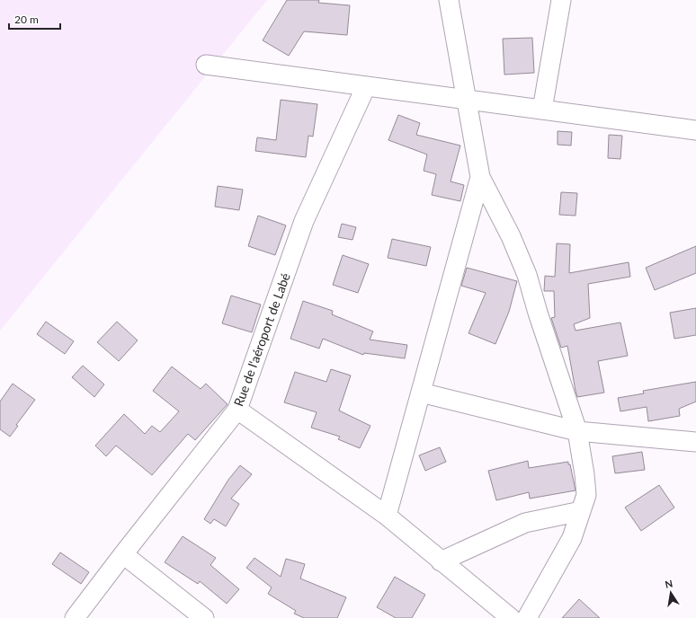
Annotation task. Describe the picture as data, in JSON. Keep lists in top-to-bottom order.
{
  "streets": {
    "street": ["Rue de l'aéroport de Labé"]
  },
  "scale_bar": "20 m",
  "north": "top"
}
